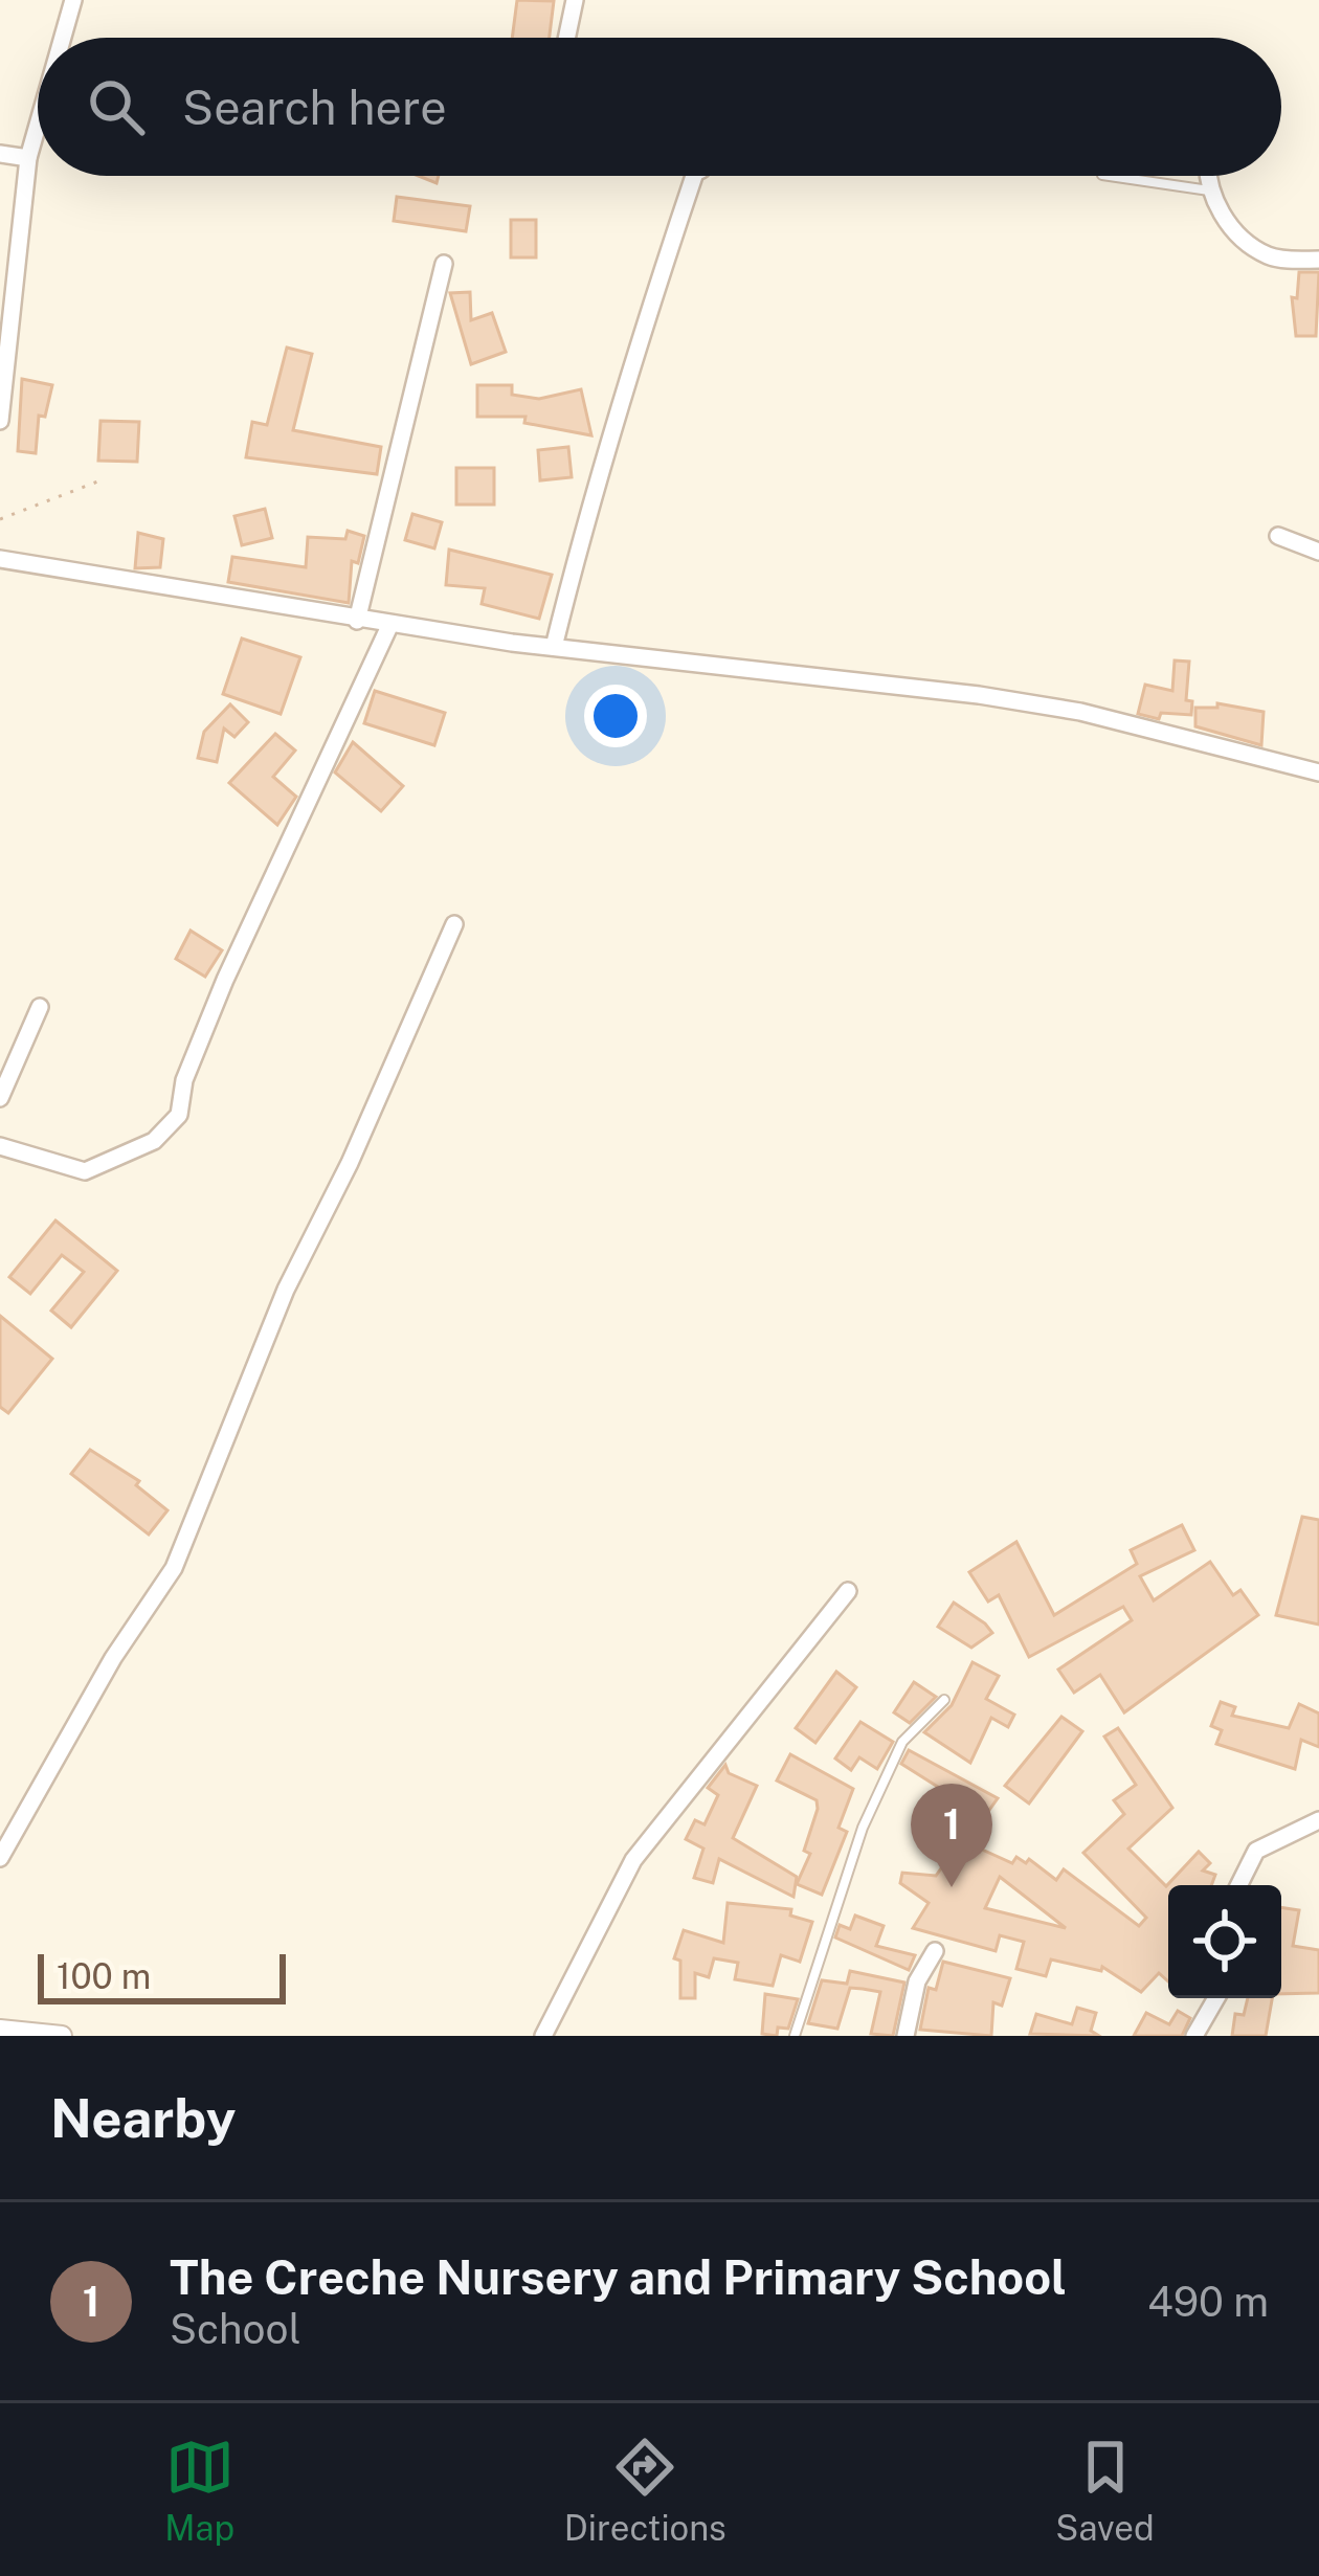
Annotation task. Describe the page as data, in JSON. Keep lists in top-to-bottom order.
{
  "scale_bar": "100 m",
  "page": {
    "search": "Search here",
    "pins": "1",
    "scale": "100 m",
    "heading": "Nearby",
    "list": [
      {
        "mark": "1",
        "name": "The Creche Nursery and Primary School",
        "note": "School",
        "value": "490 m"
      }
    ],
    "nav": ["Map", "Directions", "Saved"]
  }
}
